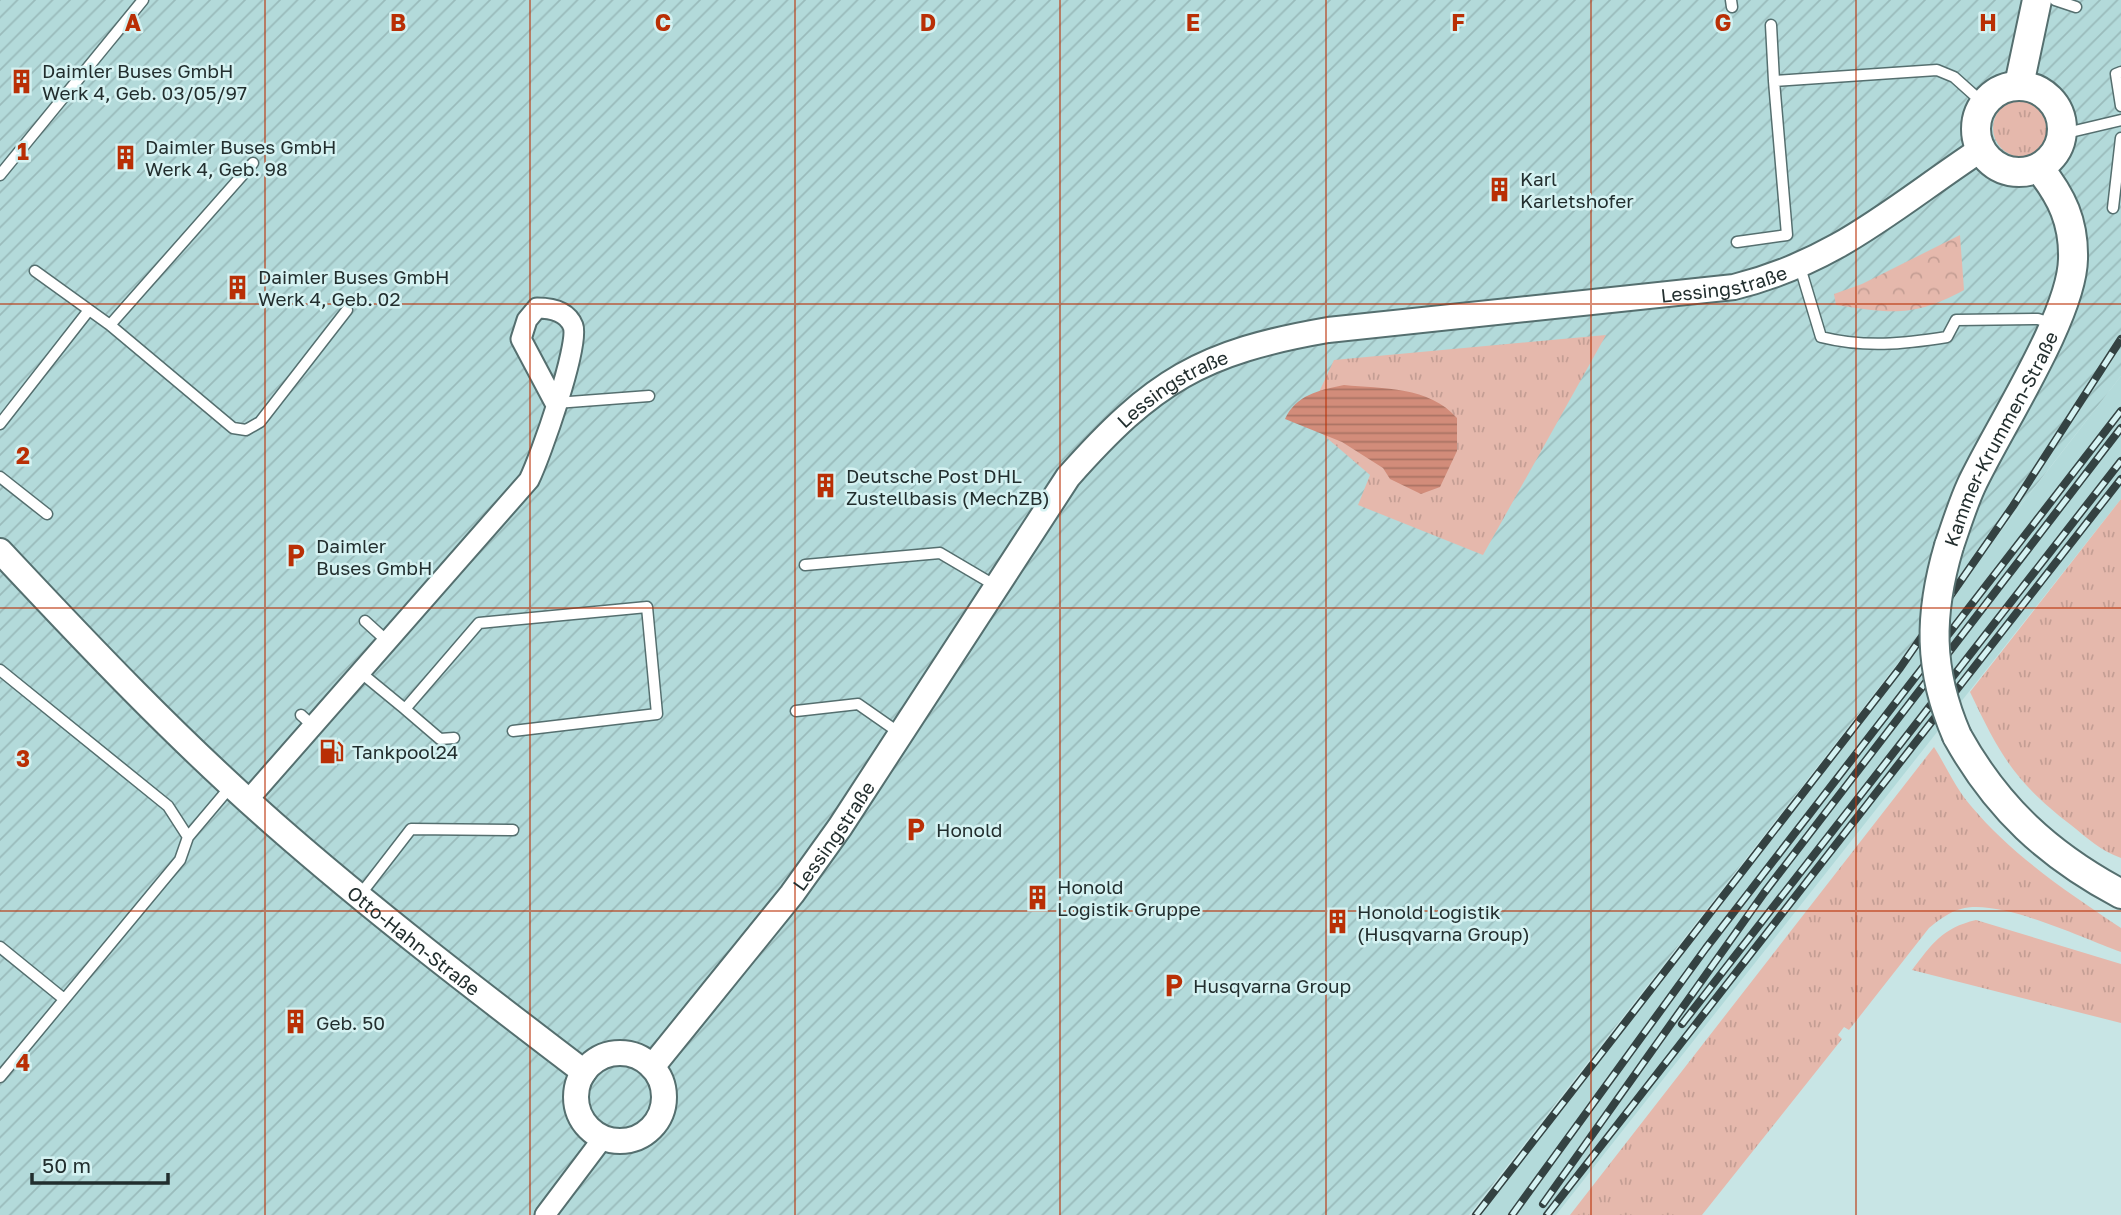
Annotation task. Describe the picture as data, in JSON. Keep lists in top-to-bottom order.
{
  "streets": {
    "main road": ["Kammer-Krummen-Straße"],
    "street": ["Lessingstraße", "Otto-Hahn-Straße"]
  },
  "crossings": [
    ["Lessingstraße", "Kammer-Krummen-Straße"],
    ["Lessingstraße", "Otto-Hahn-Straße"]
  ],
  "places": {
    "building": [
      "Daimler Buses GmbH Werk 4, Geb. 03/05/97",
      "Daimler Buses GmbH Werk 4, Geb. 98",
      "Karl Karletshofer",
      "Daimler Buses GmbH Werk 4, Geb. 02",
      "Deutsche Post DHL Zustellbasis (MechZB)",
      "Honold Logistik Gruppe",
      "Honold Logistik (Husqvarna Group)",
      "Geb. 50"
    ],
    "parking": ["Daimler Buses GmbH", "Honold", "Husqvarna Group"],
    "fuel station": ["Tankpool24"]
  },
  "scale_bar": "50 m",
  "grid": {
    "columns": [
      "A",
      "B",
      "C",
      "D",
      "E",
      "F",
      "G",
      "H"
    ],
    "rows": [
      "1",
      "2",
      "3",
      "4"
    ]
  }
}
